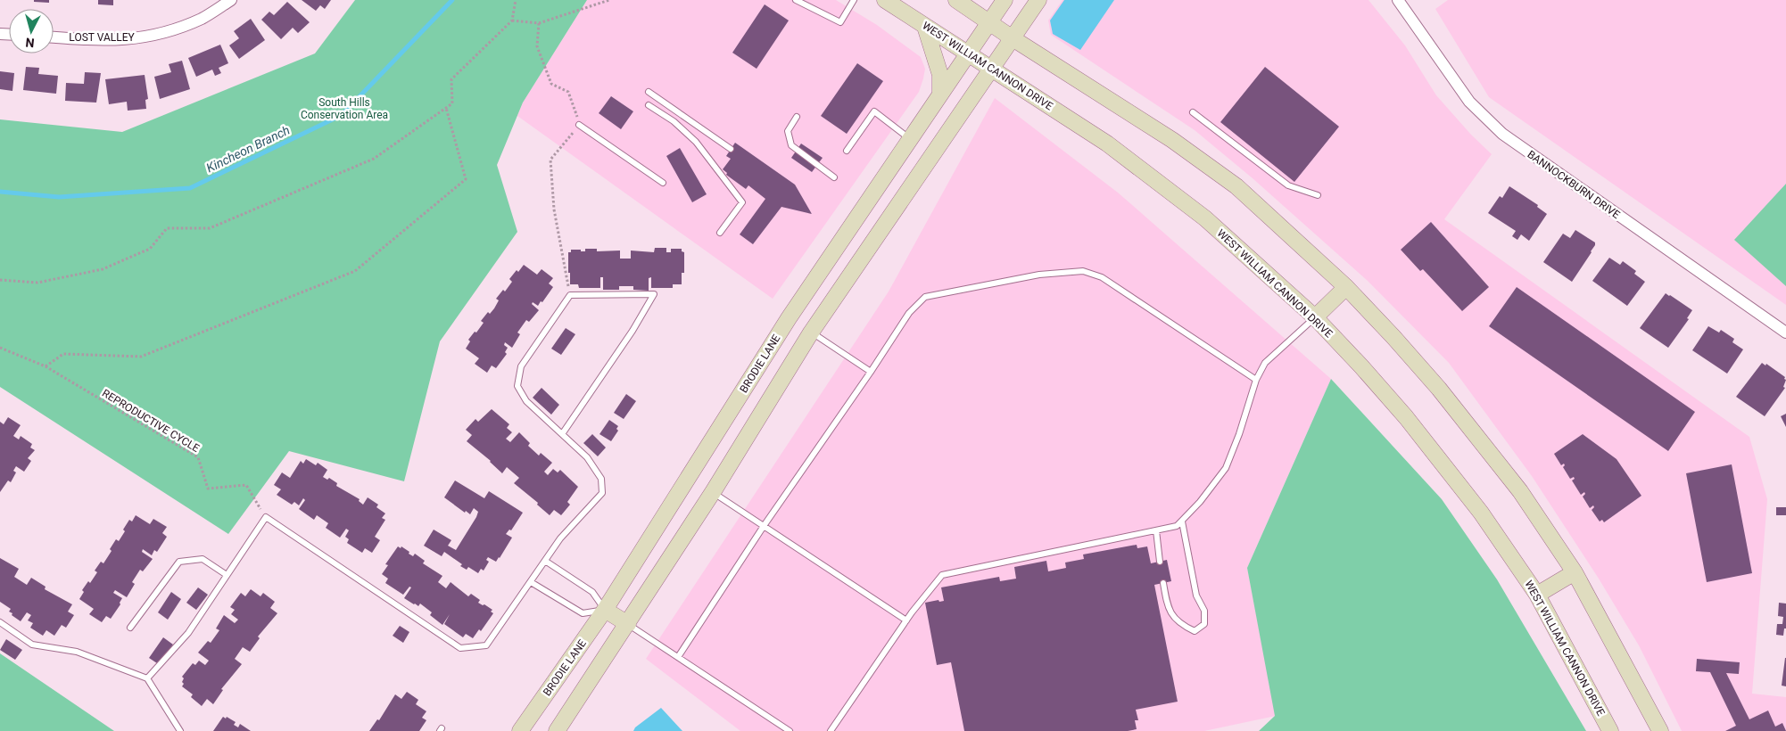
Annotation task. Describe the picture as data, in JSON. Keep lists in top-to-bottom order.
{
  "streets": {
    "main road": ["WEST WILLIAM CANNON DRIVE", "BRODIE LANE"],
    "street": ["LOST VALLEY", "BANNOCKBURN DRIVE"],
    "path": ["REPRODUCTIVE CYCLE"]
  },
  "crossings": [
    ["WEST WILLIAM CANNON DRIVE", "BRODIE LANE"]
  ],
  "water": ["Kincheon Branch"],
  "parks": ["South Hills Conservation Area"],
  "north": "bottom"
}
